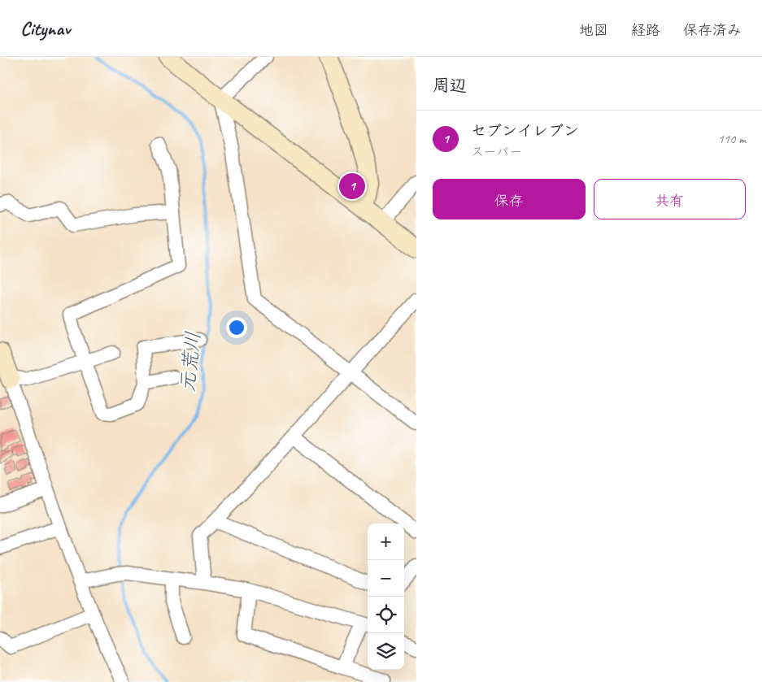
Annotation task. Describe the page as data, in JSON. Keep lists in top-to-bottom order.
{
  "water": ["元荒川"],
  "page": {
    "header": "Citynav",
    "nav": ["地図", "経路", "保存済み"],
    "heading": "周辺",
    "list": [
      {
        "mark": "1",
        "name": "セブンイレブン",
        "note": "スーパー",
        "value": "110 m"
      }
    ],
    "buttons": ["保存", "共有"],
    "pins": "1",
    "map_buttons": ["+", "−"]
  }
}
